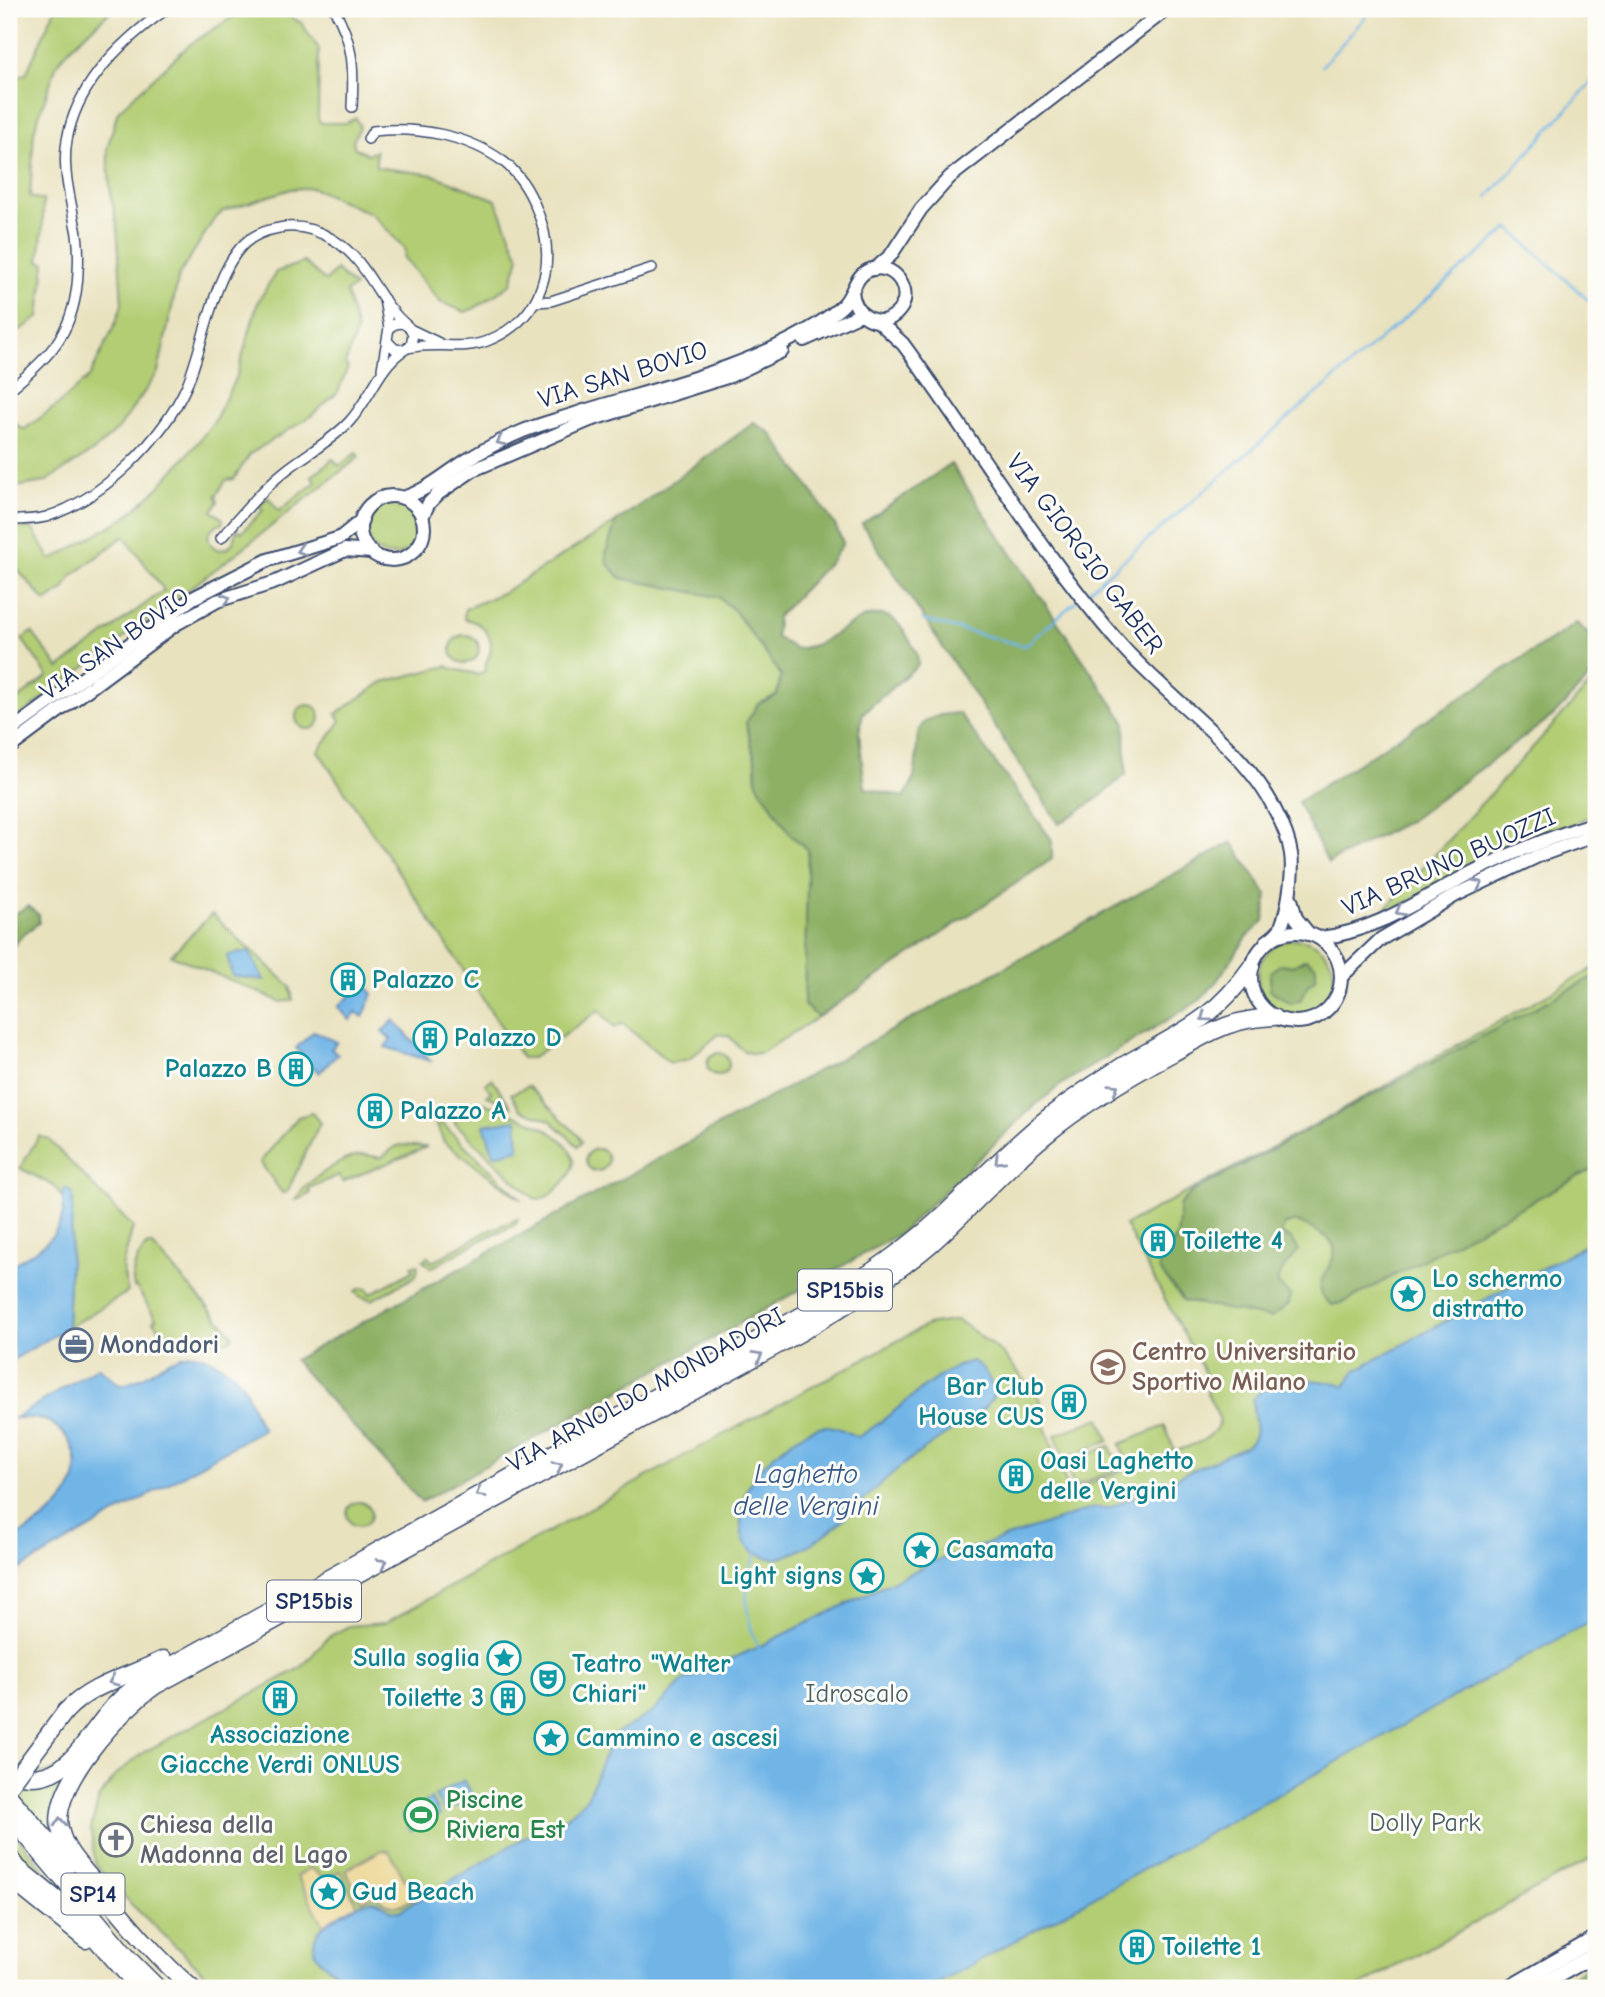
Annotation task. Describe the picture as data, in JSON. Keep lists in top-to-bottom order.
{
  "streets": {
    "highway": ["SP15bis", "VIA ARNOLDO MONDADORI", "SP14"],
    "main road": ["VIA SAN BOVIO", "VIA GIORGIO GABER", "VIA BRUNO BUOZZI"]
  },
  "crossings": [
    ["VIA SAN BOVIO", "VIA GIORGIO GABER"],
    ["VIA GIORGIO GABER", "VIA BRUNO BUOZZI"],
    ["VIA GIORGIO GABER", "SP15bis"],
    ["VIA GIORGIO GABER", "VIA ARNOLDO MONDADORI"],
    ["VIA BRUNO BUOZZI", "SP15bis"],
    ["VIA BRUNO BUOZZI", "VIA ARNOLDO MONDADORI"],
    ["SP15bis", "VIA ARNOLDO MONDADORI"]
  ],
  "water": ["Laghetto delle Vergini"],
  "parks": ["Idroscalo", "Dolly Park"],
  "places": {
    "building": [
      "Palazzo C",
      "Palazzo D",
      "Palazzo B",
      "Palazzo A",
      "Toilette 4",
      "Bar Club House CUS",
      "Oasi Laghetto delle Vergini",
      "Associazione Giacche Verdi ONLUS",
      "Toilette 3",
      "Toilette 1"
    ],
    "place": [
      "Lo schermo distratto",
      "Casamata",
      "Light signs",
      "Sulla soglia",
      "Cammino e ascesi",
      "Gud Beach"
    ],
    "office": ["Mondadori"],
    "school or university": ["Centro Universitario Sportivo Milano"],
    "theatre": ["Teatro \"Walter Chiari\""],
    "sports": ["Piscine Riviera Est"],
    "church": ["Chiesa della Madonna del Lago"]
  }
}
